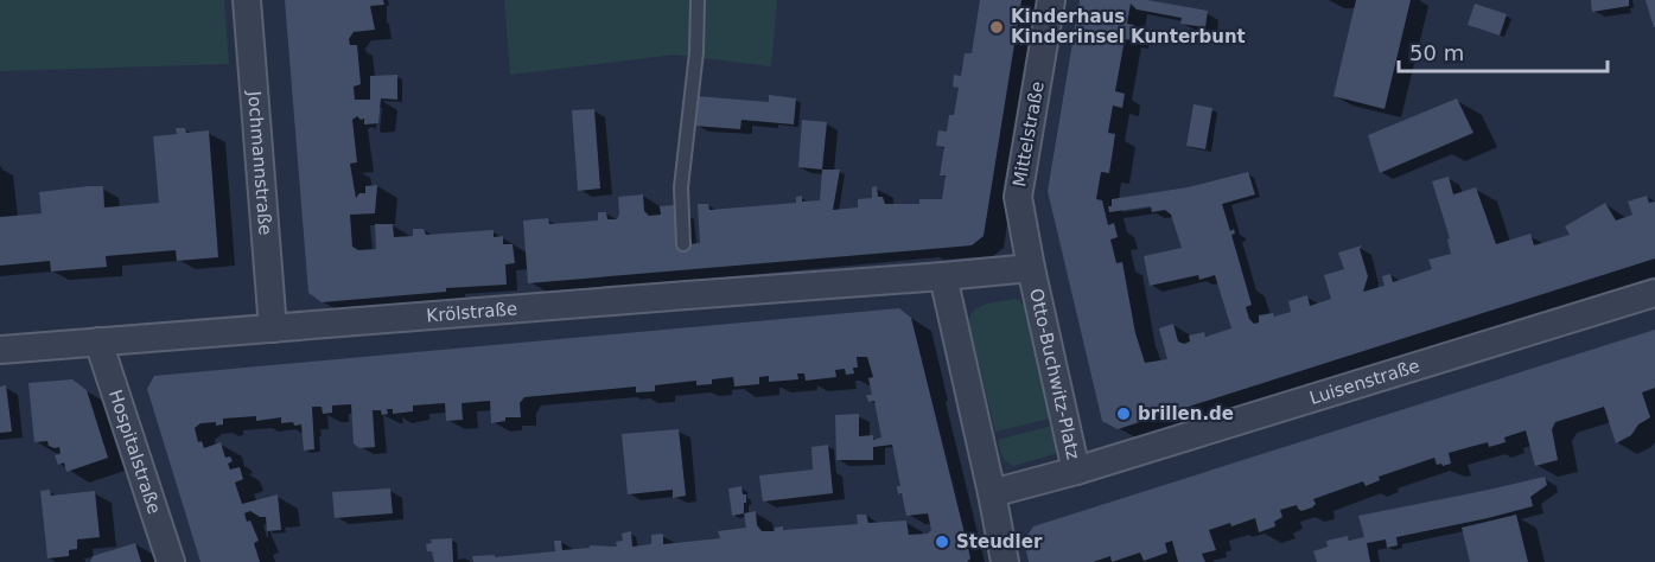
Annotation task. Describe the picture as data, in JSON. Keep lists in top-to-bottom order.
{
  "streets": {
    "street": [
      "Mittelstraße",
      "Jochmannstraße",
      "Krölstraße",
      "Otto-Buchwitz-Platz",
      "Luisenstraße",
      "Hospitalstraße"
    ]
  },
  "crossings": [
    ["Mittelstraße", "Otto-Buchwitz-Platz"],
    ["Jochmannstraße", "Krölstraße"],
    ["Krölstraße", "Otto-Buchwitz-Platz"],
    ["Krölstraße", "Hospitalstraße"],
    ["Otto-Buchwitz-Platz", "Luisenstraße"]
  ],
  "places": ["Kinderhaus Kinderinsel Kunterbunt", "brillen.de", "Steudler"],
  "scale_bar": "50 m"
}
